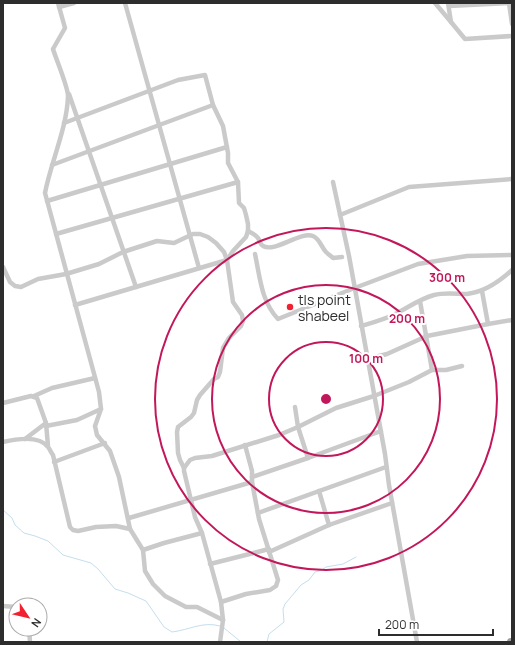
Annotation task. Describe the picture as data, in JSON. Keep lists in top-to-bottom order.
{
  "places": ["tls point shabeel"],
  "scale_bar": "200 m",
  "north": "bottom right",
  "rings": ["300 m", "200 m", "100 m"]
}
